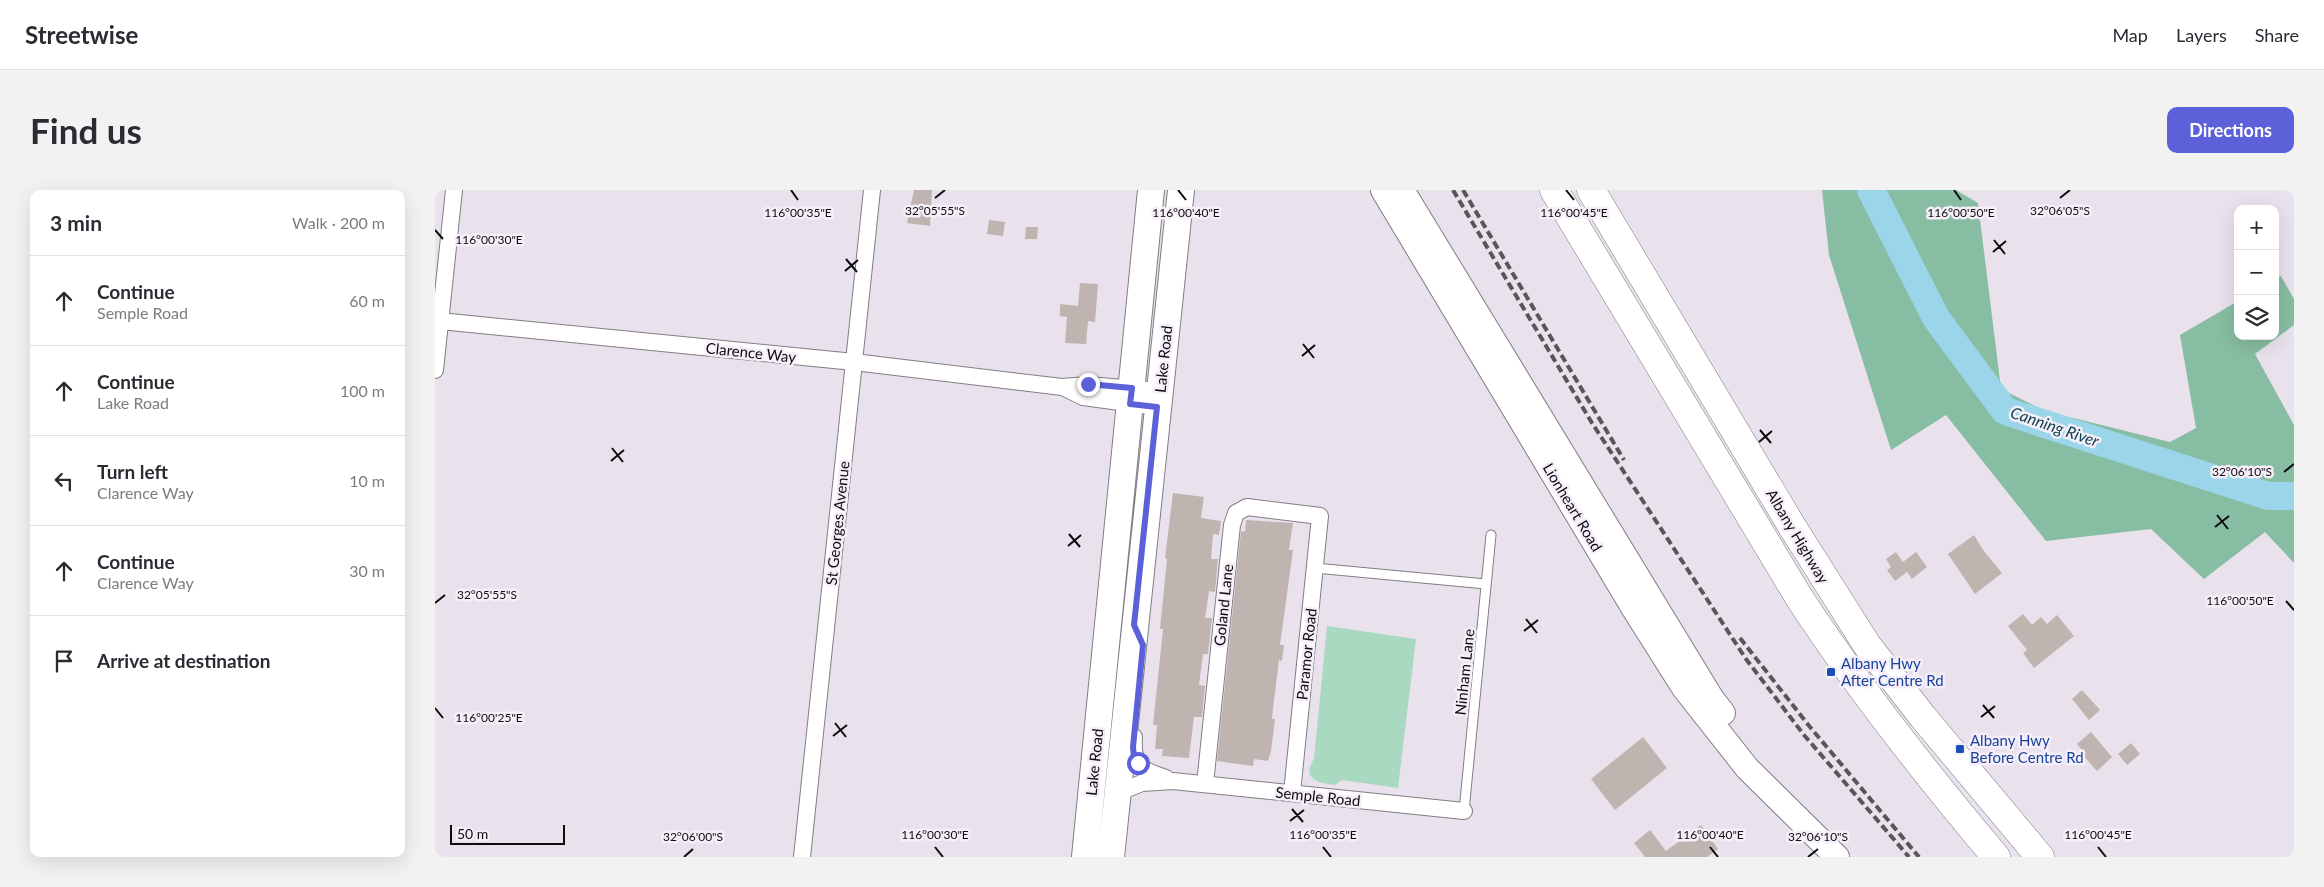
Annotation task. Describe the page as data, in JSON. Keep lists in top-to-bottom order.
{
  "streets": {
    "highway": ["Albany Highway"],
    "main road": ["Lake Road", "Lionheart Road"],
    "street": [
      "Clarence Way",
      "St Georges Avenue",
      "Goland Lane",
      "Paramor Road",
      "Semple Road"
    ],
    "lane": ["Ninham Lane"]
  },
  "crossings": [
    ["Clarence Way", "Lake Road"],
    ["Clarence Way", "St Georges Avenue"],
    ["Lake Road", "Semple Road"],
    ["Goland Lane", "Paramor Road"],
    ["Goland Lane", "Semple Road"],
    ["Paramor Road", "Semple Road"],
    ["Ninham Lane", "Semple Road"]
  ],
  "water": ["Canning River"],
  "places": {
    "transit": ["Albany Hwy After Centre Rd", "Albany Hwy Before Centre Rd"]
  },
  "scale_bar": "50 m",
  "page": {
    "header": "Streetwise",
    "nav": ["Map", "Layers", "Share"],
    "buttons": "Directions",
    "title": "Find us",
    "heading": ["3 min", "Walk · 200 m"],
    "map_buttons": ["+", "−"],
    "list": [
      ["Continue", "Semple Road", "60 m"],
      ["Continue", "Lake Road", "100 m"],
      ["Turn left", "Clarence Way", "10 m"],
      ["Continue", "Clarence Way", "30 m"],
      "Arrive at destination"
    ],
    "scale": "50 m"
  },
  "coordinates": [
    "32°05'55\"S",
    "32°06'05\"S",
    "116°00'35\"E",
    "116°00'40\"E",
    "116°00'45\"E",
    "116°00'50\"E",
    "116°00'30\"E",
    "32°06'10\"S",
    "116°00'25\"E",
    "32°06'00\"S"
  ]
}
